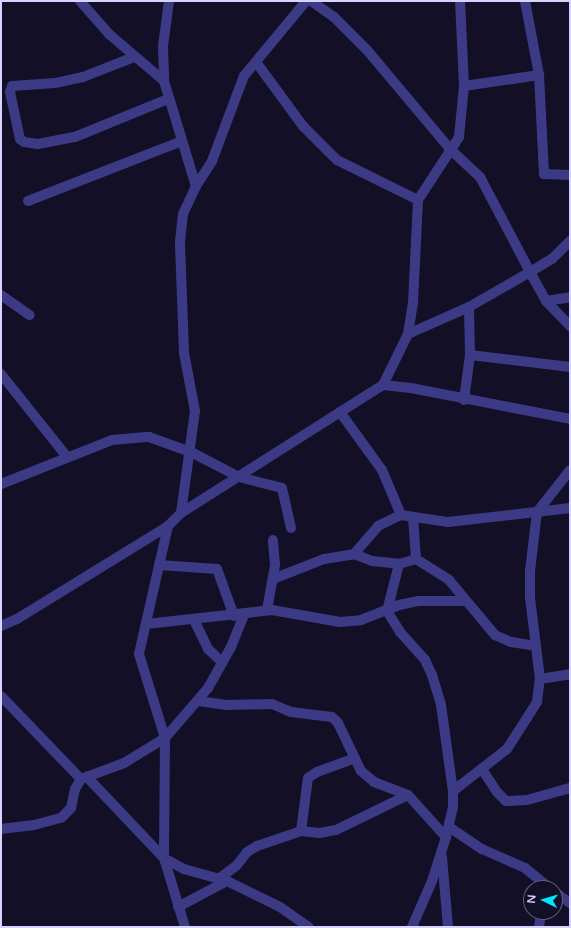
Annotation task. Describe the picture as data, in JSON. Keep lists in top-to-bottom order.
{
  "north": "left"
}
